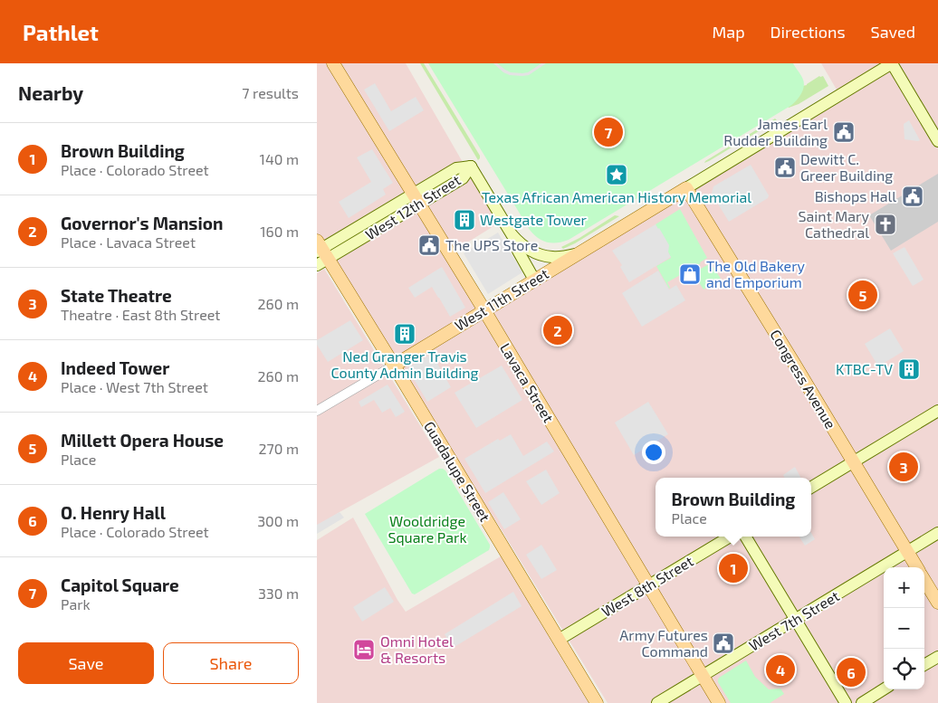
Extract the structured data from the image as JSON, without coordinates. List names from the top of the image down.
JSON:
{
  "streets": {
    "main road": [
      "West 12th Street",
      "West 11th Street",
      "Congress Avenue",
      "Lavaca Street",
      "Guadalupe Street",
      "West 8th Street",
      "West 7th Street"
    ]
  },
  "crossings": [
    ["West 12th Street", "Lavaca Street"],
    ["West 12th Street", "Guadalupe Street"],
    ["West 11th Street", "Congress Avenue"],
    ["West 11th Street", "Lavaca Street"],
    ["West 11th Street", "Guadalupe Street"],
    ["Congress Avenue", "West 7th Street"],
    ["Lavaca Street", "West 8th Street"],
    ["Lavaca Street", "West 7th Street"],
    ["Guadalupe Street", "West 8th Street"]
  ],
  "parks": ["Wooldridge Square Park"],
  "places": {
    "public building": [
      "James Earl Rudder Building",
      "Dewitt C. Greer Building",
      "Bishops Hall",
      "The UPS Store",
      "Army Futures Command"
    ],
    "place": ["Texas African American History Memorial"],
    "building": ["Westgate Tower", "Ned Granger Travis County Admin Building", "KTBC-TV"],
    "church": ["Saint Mary Cathedral"],
    "shop": ["The Old Bakery and Emporium"],
    "hotel": ["Omni Hotel & Resorts"]
  },
  "page": {
    "header": "Pathlet",
    "nav": ["Map", "Directions", "Saved"],
    "heading": ["Nearby", "7 results"],
    "pins": [
      "7",
      "5",
      "2",
      "3",
      "1",
      "4",
      "6"
    ],
    "list": [
      {
        "mark": "1",
        "name": "Brown Building",
        "note": "Place · Colorado Street",
        "value": "140 m"
      },
      {
        "mark": "2",
        "name": "Governor's Mansion",
        "note": "Place · Lavaca Street",
        "value": "160 m"
      },
      {
        "mark": "3",
        "name": "State Theatre",
        "note": "Theatre · East 8th Street",
        "value": "260 m"
      },
      {
        "mark": "4",
        "name": "Indeed Tower",
        "note": "Place · West 7th Street",
        "value": "260 m"
      },
      {
        "mark": "5",
        "name": "Millett Opera House",
        "note": "Place",
        "value": "270 m"
      },
      {
        "mark": "6",
        "name": "O. Henry Hall",
        "note": "Place · Colorado Street",
        "value": "300 m"
      },
      {
        "mark": "7",
        "name": "Capitol Square",
        "note": "Park",
        "value": "330 m"
      }
    ],
    "popup": ["Brown Building", "Place"],
    "map_buttons": ["+", "−"],
    "buttons": ["Save", "Share"]
  }
}
